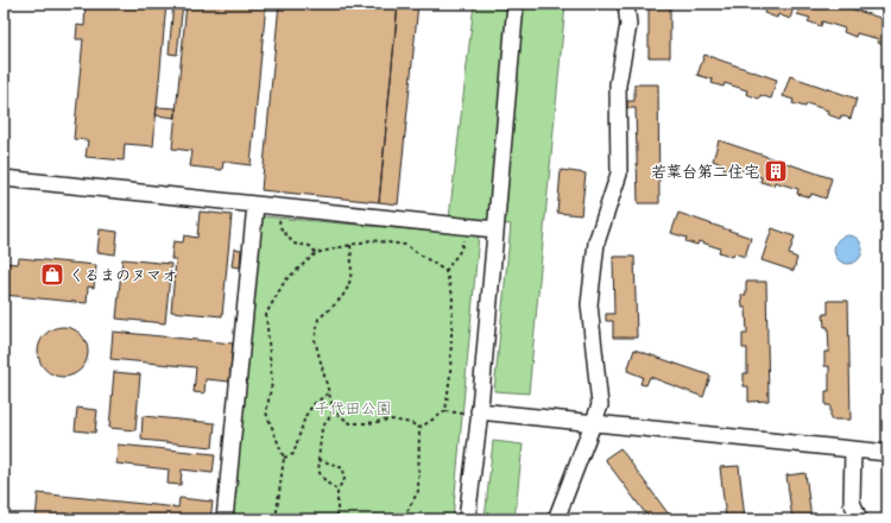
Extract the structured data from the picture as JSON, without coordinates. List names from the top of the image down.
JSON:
{
  "parks": ["千代田公園"],
  "places": {
    "building": ["若葉台第二住宅"],
    "shop": ["くるまのヌマオ"]
  }
}
